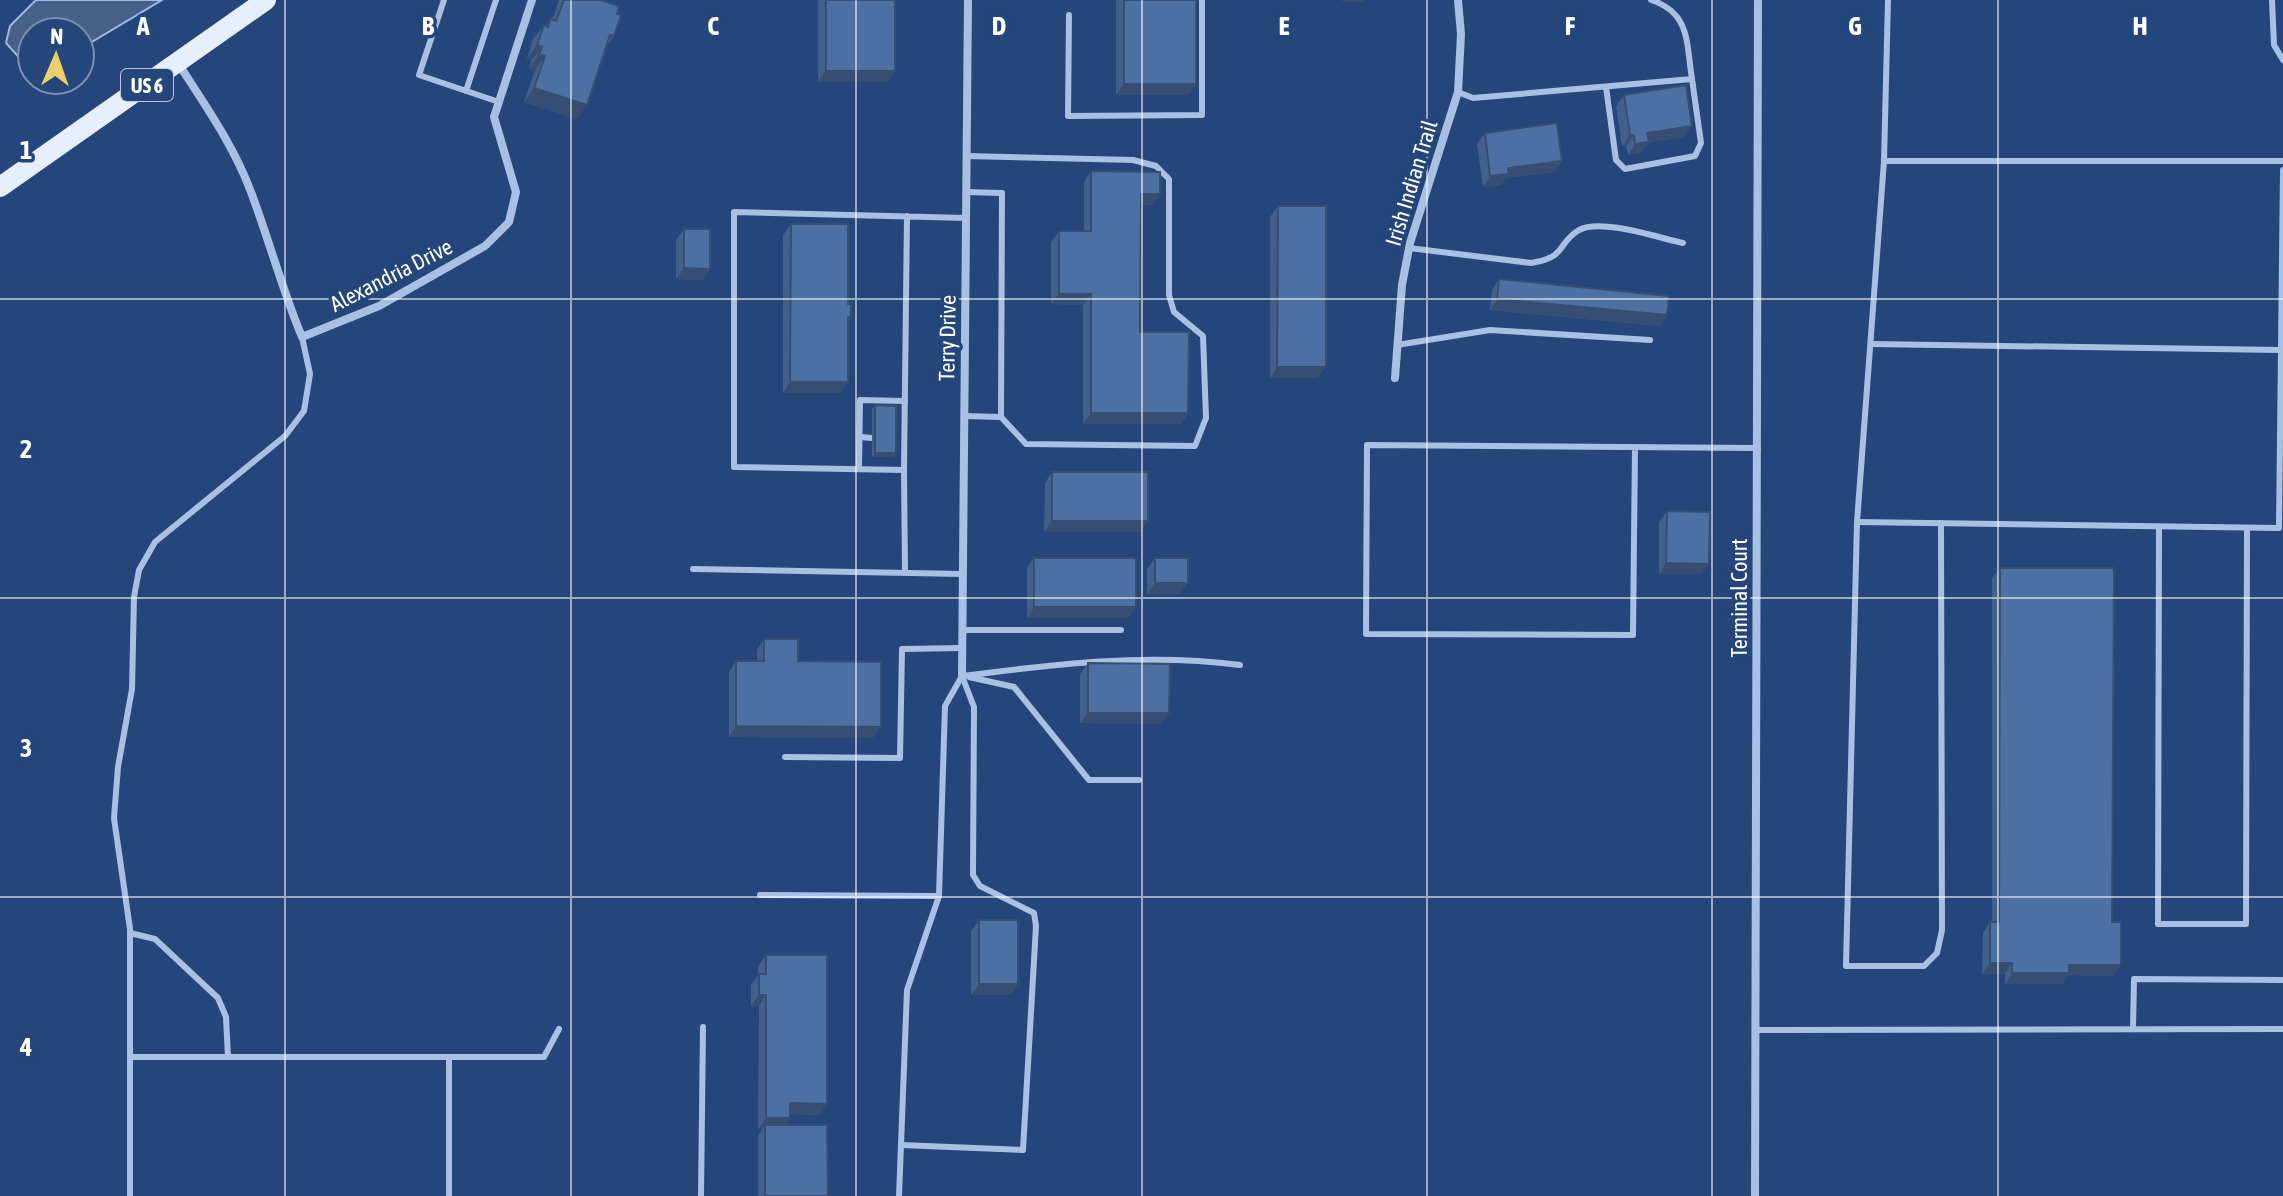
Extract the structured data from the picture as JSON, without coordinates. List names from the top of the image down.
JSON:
{
  "streets": {
    "main road": ["US 6"],
    "street": [
      "Irish Indian Trail",
      "Alexandria Drive",
      "Terry Drive",
      "Terminal Court"
    ]
  },
  "north": "top",
  "grid": {
    "columns": [
      "A",
      "B",
      "C",
      "D",
      "E",
      "F",
      "G",
      "H"
    ],
    "rows": [
      "1",
      "2",
      "3",
      "4"
    ]
  }
}
